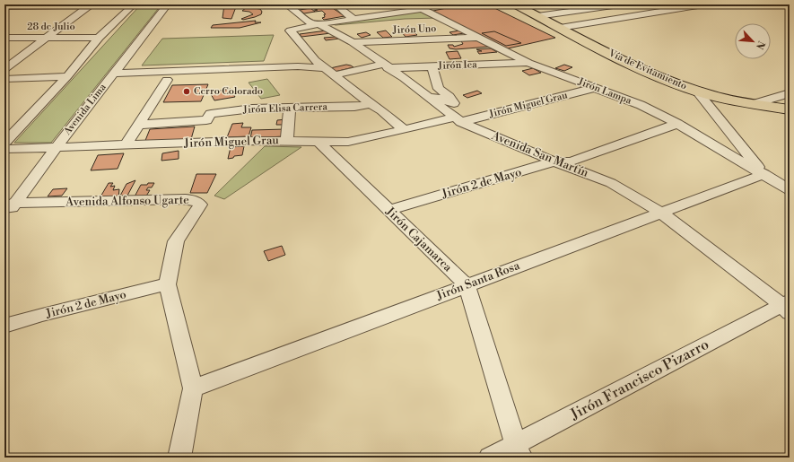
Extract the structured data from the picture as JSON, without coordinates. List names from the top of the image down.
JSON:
{
  "streets": {
    "highway": ["Vía de Evitamiento"],
    "street": [
      "28 de Julio",
      "Jirón Uno",
      "Jirón Ica",
      "Jirón Lampa",
      "Jirón Miguel Grau",
      "Jirón Elisa Carrera",
      "Avenida Lima",
      "Avenida San Martín",
      "Jirón 2 de Mayo",
      "Avenida Alfonso Ugarte",
      "Jirón Cajamarca",
      "Jirón Santa Rosa",
      "Jirón Francisco Pizarro"
    ]
  },
  "crossings": [
    ["Jirón Uno", "Jirón Lampa"],
    ["Jirón Uno", "Avenida San Martín"],
    ["Jirón Ica", "Jirón Lampa"],
    ["Jirón Ica", "Avenida Lima"],
    ["Jirón Ica", "Avenida San Martín"],
    ["Jirón Lampa", "Jirón Miguel Grau"],
    ["Jirón Lampa", "Jirón 2 de Mayo"],
    ["Jirón Lampa", "Jirón Santa Rosa"],
    ["Jirón Miguel Grau", "Avenida Lima"],
    ["Jirón Miguel Grau", "Avenida San Martín"],
    ["Jirón Miguel Grau", "Jirón Cajamarca"],
    ["Avenida Lima", "Avenida Alfonso Ugarte"],
    ["Avenida San Martín", "Jirón 2 de Mayo"],
    ["Avenida San Martín", "Jirón Santa Rosa"],
    ["Avenida San Martín", "Jirón Francisco Pizarro"],
    ["Jirón 2 de Mayo", "Avenida Alfonso Ugarte"],
    ["Jirón 2 de Mayo", "Jirón Cajamarca"],
    ["Avenida Alfonso Ugarte", "Jirón Santa Rosa"],
    ["Jirón Cajamarca", "Jirón Santa Rosa"],
    ["Jirón Cajamarca", "Jirón Francisco Pizarro"]
  ],
  "places": ["Cerro Colorado"],
  "north": "bottom right"
}
